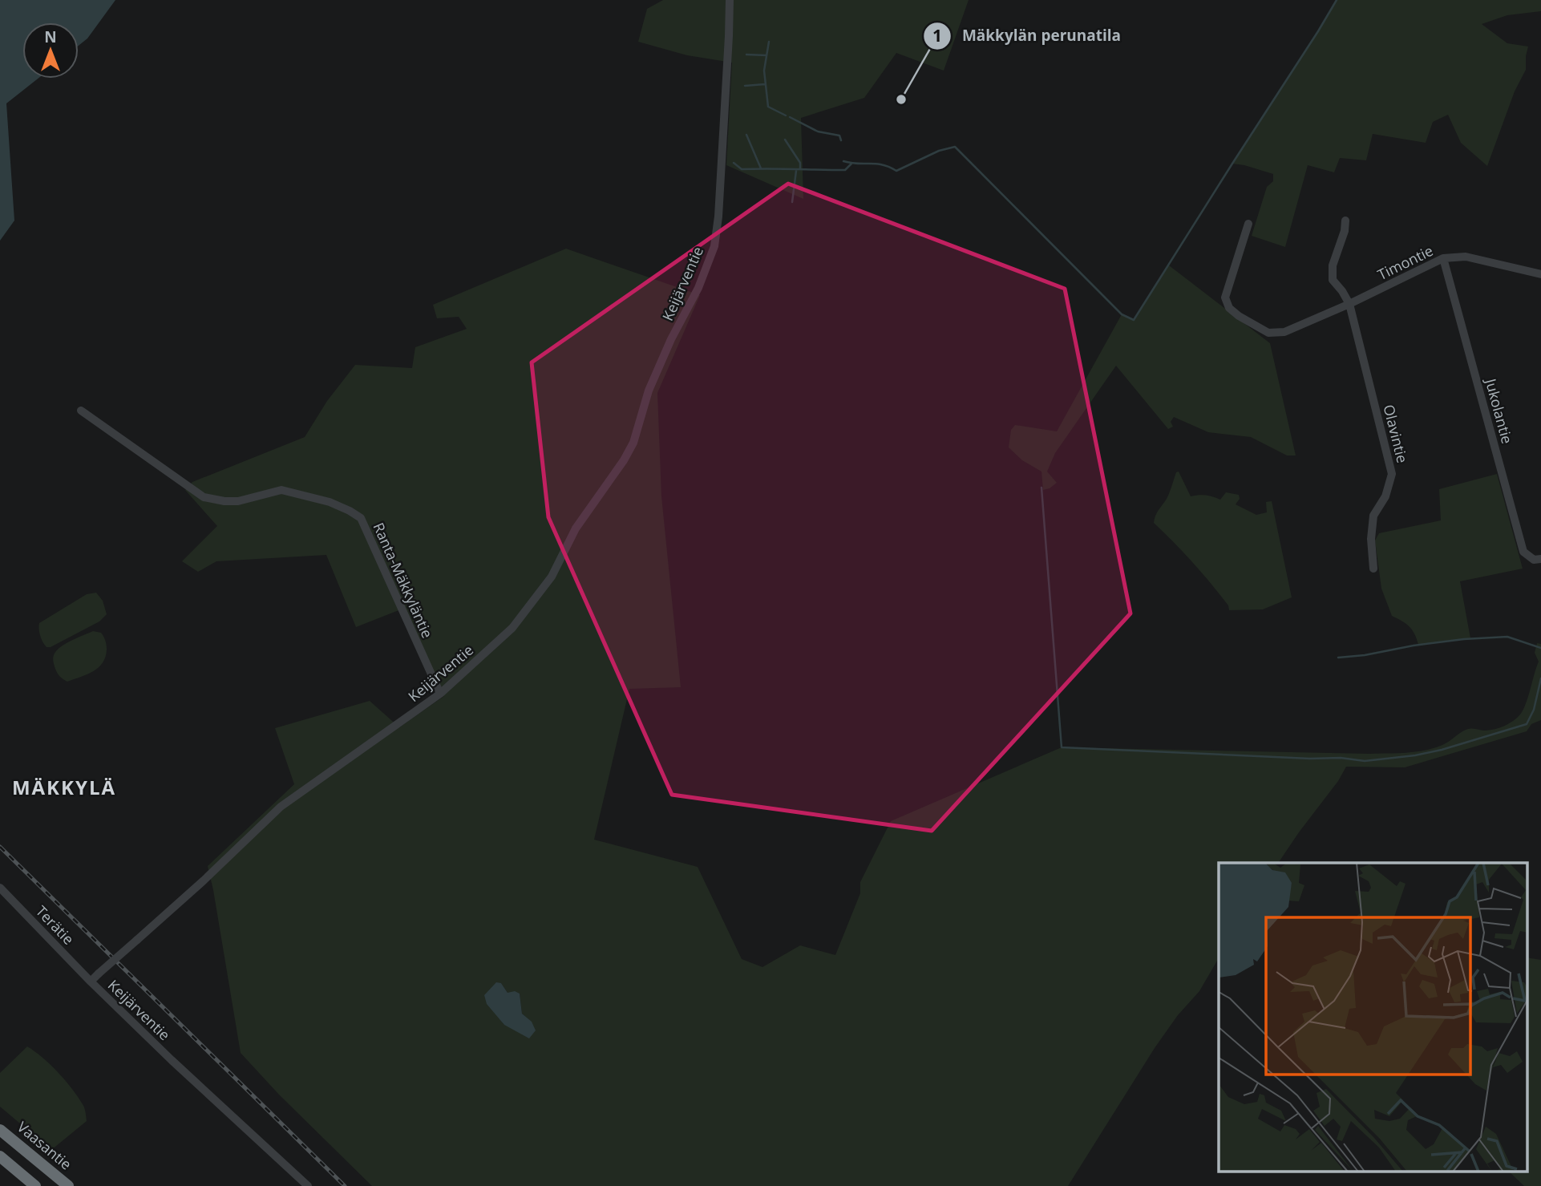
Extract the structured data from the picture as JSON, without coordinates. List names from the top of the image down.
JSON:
{
  "streets": {
    "highway": ["Vaasantie"],
    "street": [
      "Timontie",
      "Keijärventie",
      "Jukolantie",
      "Olavintie",
      "Ranta-Mäkkyläntie",
      "Terätie"
    ]
  },
  "crossings": [
    ["Timontie", "Jukolantie"],
    ["Timontie", "Olavintie"],
    ["Keijärventie", "Ranta-Mäkkyläntie"],
    ["Keijärventie", "Terätie"]
  ],
  "districts": ["MÄKKYLÄ"],
  "places": ["Mäkkylän perunatila"],
  "north": "top"
}
